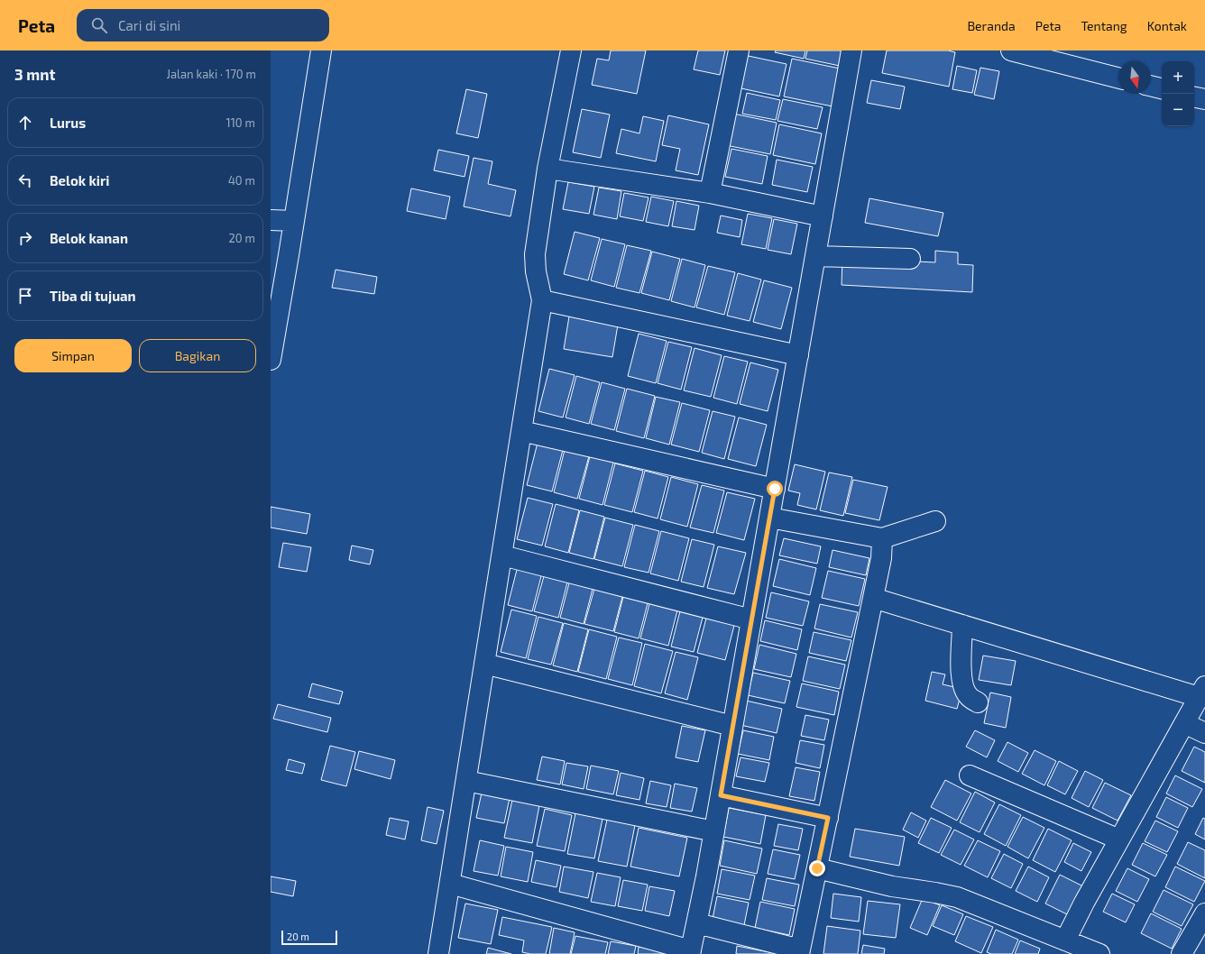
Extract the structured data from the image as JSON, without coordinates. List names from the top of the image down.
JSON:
{
  "scale_bar": "20 m",
  "north": "bottom",
  "page": {
    "header": "Peta",
    "search": "Cari di sini",
    "nav": [
      "Beranda",
      "Peta",
      "Tentang",
      "Kontak"
    ],
    "heading": ["3 mnt", "Jalan kaki · 170 m"],
    "map_buttons": ["+", "−"],
    "list": [
      ["Lurus", "110 m"],
      ["Belok kiri", "40 m"],
      ["Belok kanan", "20 m"],
      "Tiba di tujuan"
    ],
    "buttons": ["Simpan", "Bagikan"],
    "scale": "20 m"
  }
}
